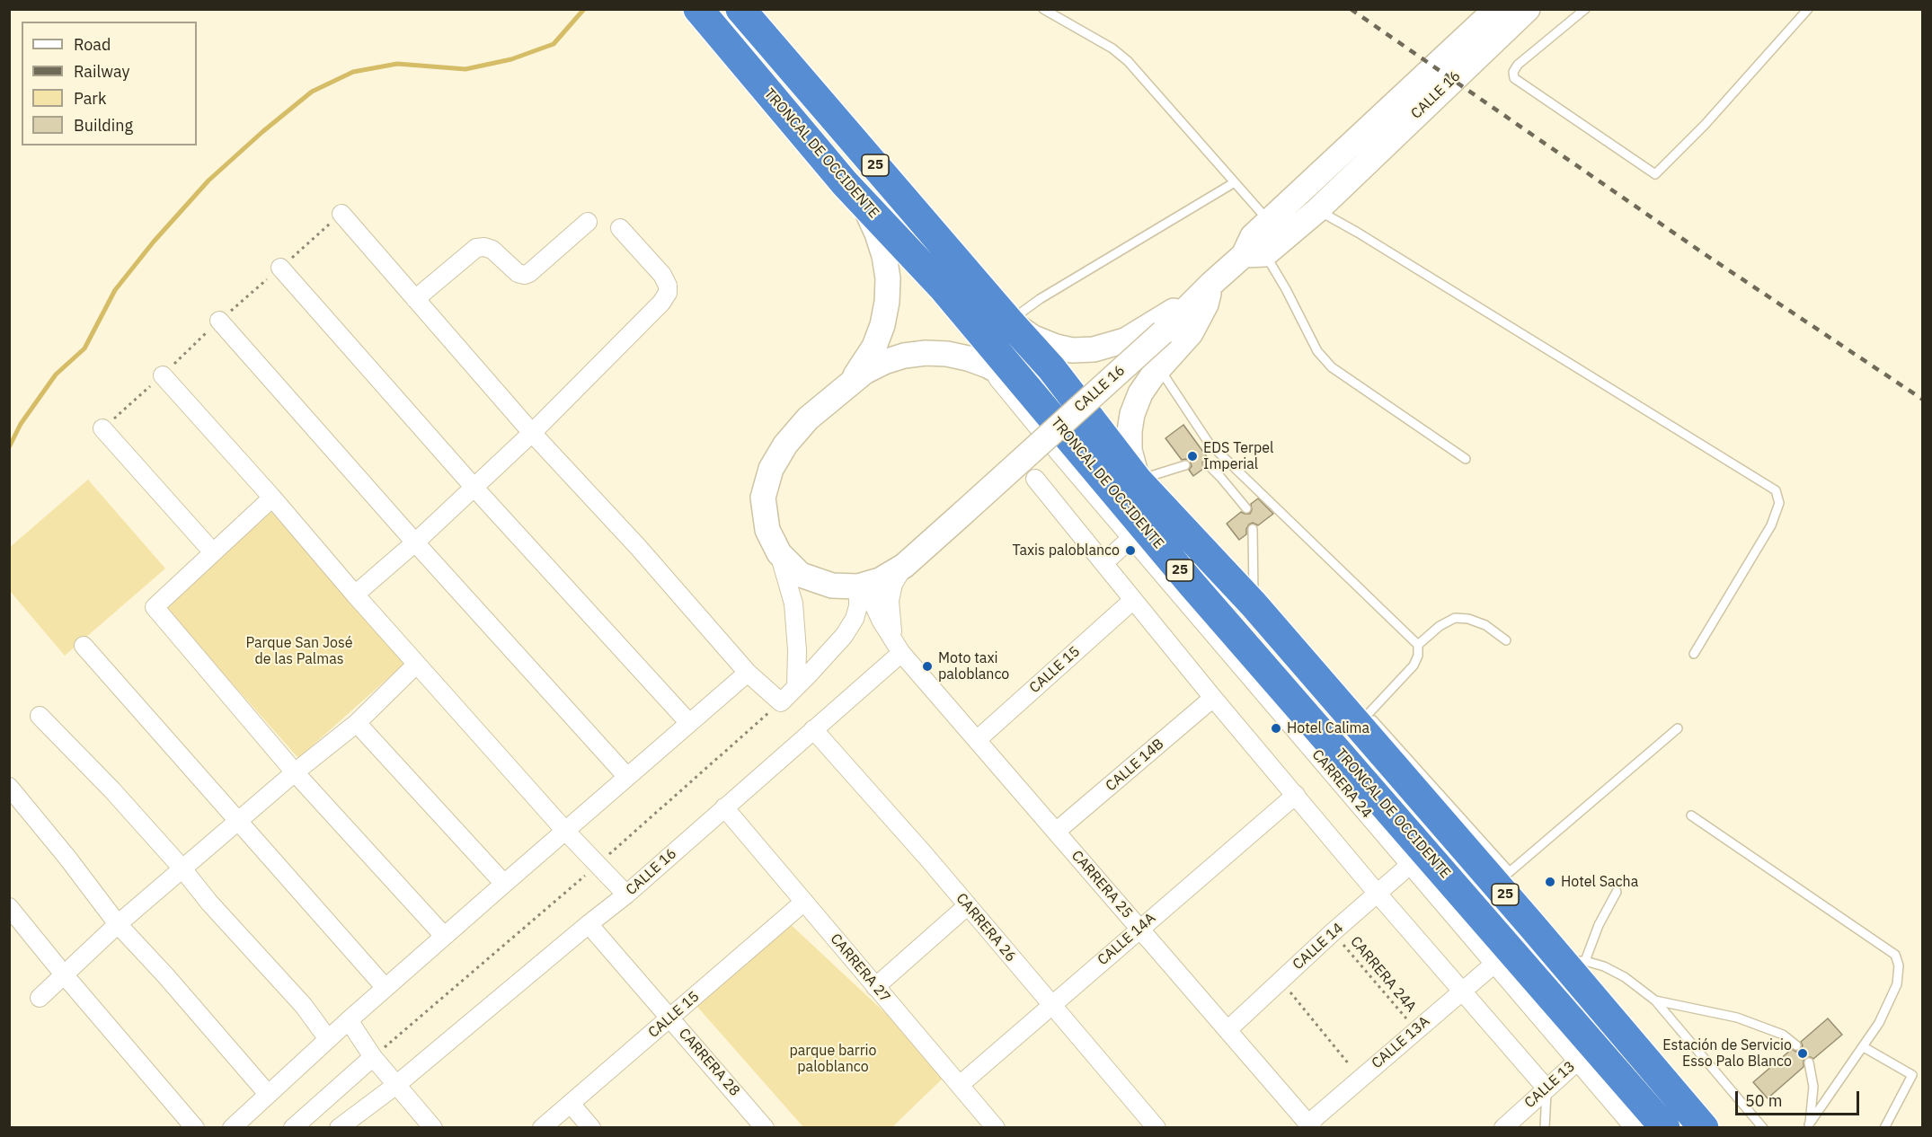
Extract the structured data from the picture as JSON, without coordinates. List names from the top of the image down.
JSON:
{
  "streets": {
    "highway": ["TRONCAL DE OCCIDENTE", "25"],
    "street": [
      "CALLE 16",
      "CALLE 15",
      "CALLE 14B",
      "CARRERA 24",
      "CARRERA 25",
      "CARRERA 26",
      "CALLE 14A",
      "CALLE 14",
      "CARRERA 27",
      "CALLE 13A",
      "CARRERA 28",
      "CALLE 13"
    ],
    "path": ["CARRERA 24A"]
  },
  "crossings": [
    ["CALLE 16", "CARRERA 25"],
    ["CALLE 16", "CARRERA 26"],
    ["CALLE 16", "CARRERA 27"],
    ["CALLE 16", "CARRERA 28"],
    ["TRONCAL DE OCCIDENTE", "CARRERA 24"],
    ["TRONCAL DE OCCIDENTE", "CALLE 13"],
    ["CALLE 15", "CARRERA 25"],
    ["CALLE 15", "CARRERA 27"],
    ["CALLE 15", "CARRERA 28"],
    ["CALLE 14B", "CARRERA 25"],
    ["CARRERA 24", "CALLE 14"],
    ["CARRERA 24", "CALLE 13A"],
    ["CARRERA 24", "CALLE 13"],
    ["CARRERA 25", "CALLE 14A"],
    ["CARRERA 25", "CALLE 14"],
    ["CARRERA 25", "CALLE 13A"],
    ["CARRERA 26", "CALLE 14A"],
    ["CALLE 14A", "CARRERA 27"],
    ["CALLE 14", "CARRERA 24A"],
    ["CARRERA 24A", "CALLE 13A"]
  ],
  "parks": ["Parque San José de las Palmas", "parque barrio paloblanco"],
  "places": [
    "EDS Terpel Imperial",
    "Taxis paloblanco",
    "Moto taxi paloblanco",
    "Hotel Calima",
    "Hotel Sacha",
    "Estación de Servicio Esso Palo Blanco"
  ],
  "legend": [
    "Road",
    "Railway",
    "Park",
    "Building"
  ],
  "scale_bar": "50 m"
}
